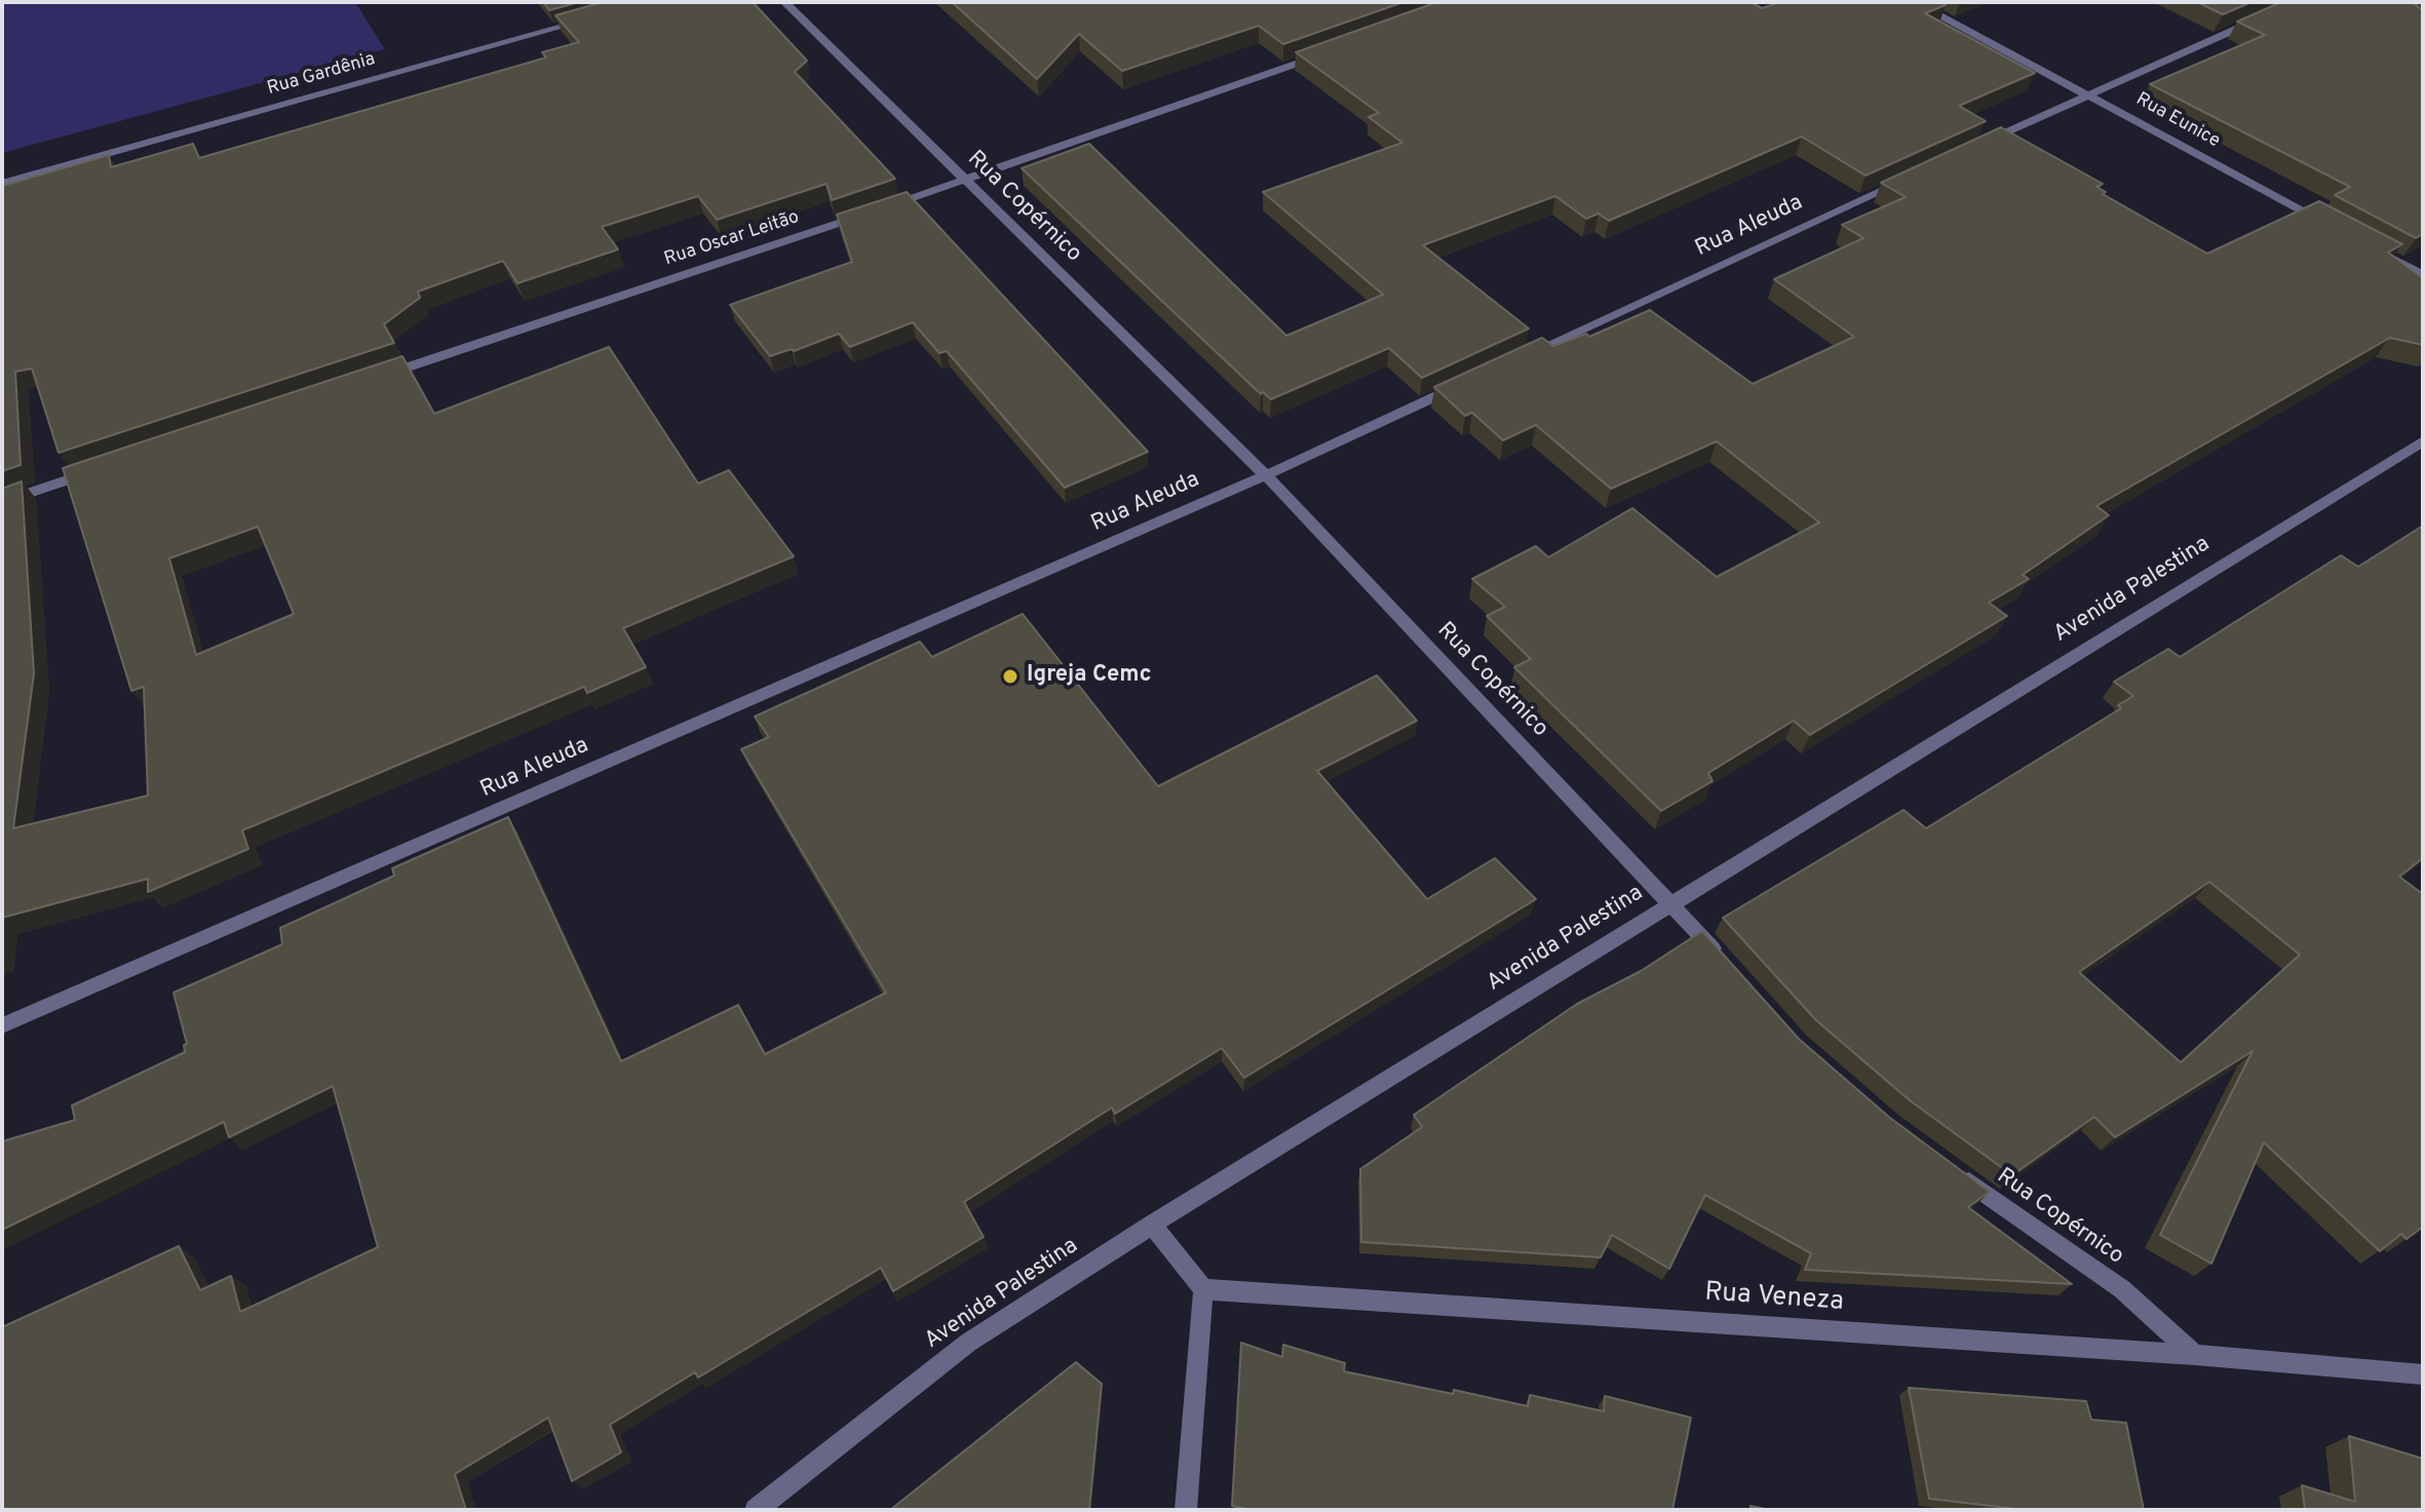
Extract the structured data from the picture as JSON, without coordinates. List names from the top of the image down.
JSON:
{
  "streets": {
    "street": [
      "Rua Gardênia",
      "Rua Eunice",
      "Rua Copérnico",
      "Rua Aleuda",
      "Rua Oscar Leitão",
      "Avenida Palestina",
      "Rua Veneza"
    ]
  },
  "crossings": [
    ["Rua Copérnico", "Rua Aleuda"],
    ["Rua Copérnico", "Avenida Palestina"],
    ["Rua Copérnico", "Rua Veneza"]
  ],
  "places": ["Igreja Cemc"]
}
